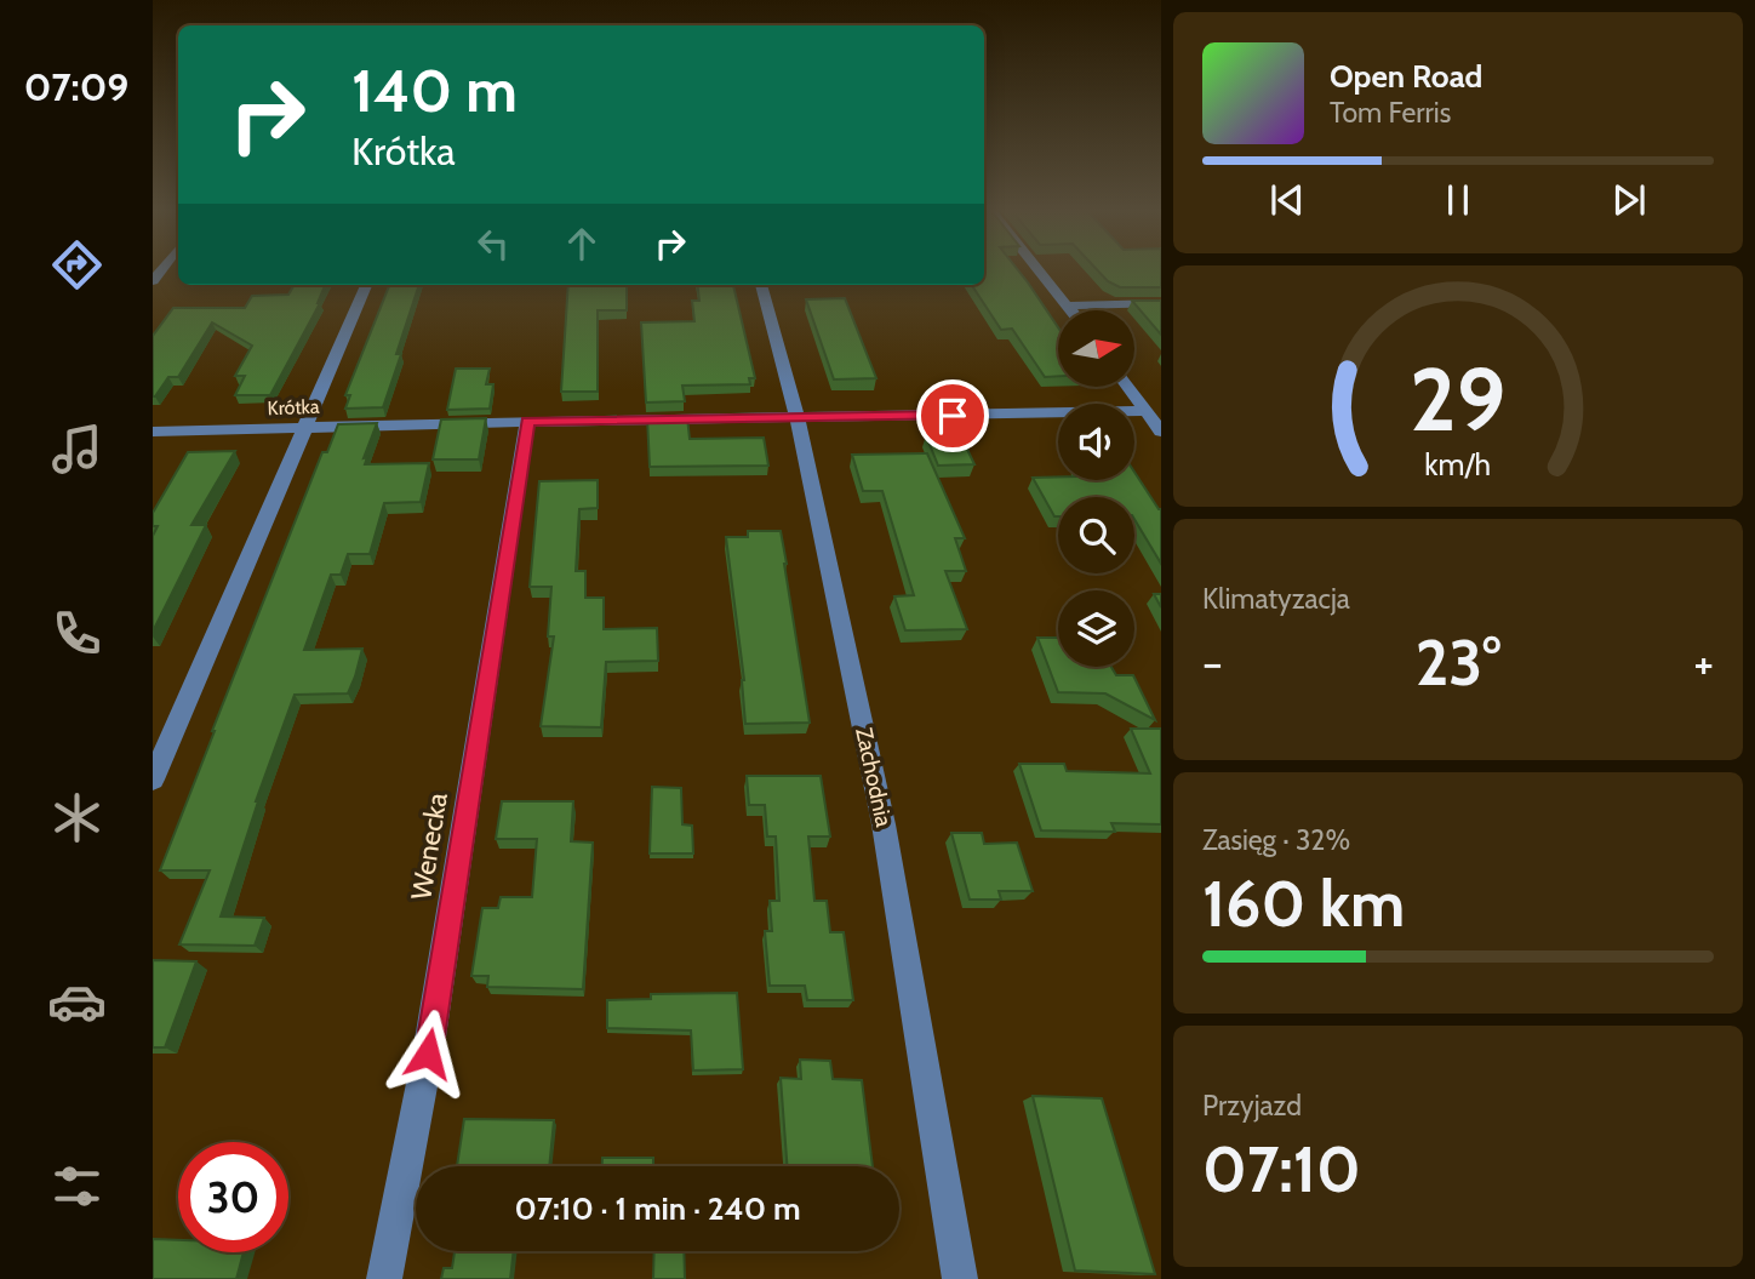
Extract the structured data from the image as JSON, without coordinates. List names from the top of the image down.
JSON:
{
  "streets": {
    "street": ["Krótka", "Zachodnia", "Wenecka"]
  },
  "crossings": [
    ["Krótka", "Zachodnia"],
    ["Krótka", "Wenecka"]
  ],
  "north": "right",
  "page": {
    "tabs": "07:09",
    "turn": ["140 m", "Krótka"],
    "song": ["Open Road", "Tom Ferris"],
    "tile": [
      "Klimatyzacja",
      ["Zasięg · 32%", "160 km"],
      ["Przyjazd", "07:10"]
    ],
    "heat": ["−", "23°", "+"],
    "limit": "30",
    "trip": "07:10 · 1 min · 240 m",
    "gauge": ["29", "km/h"]
  }
}
